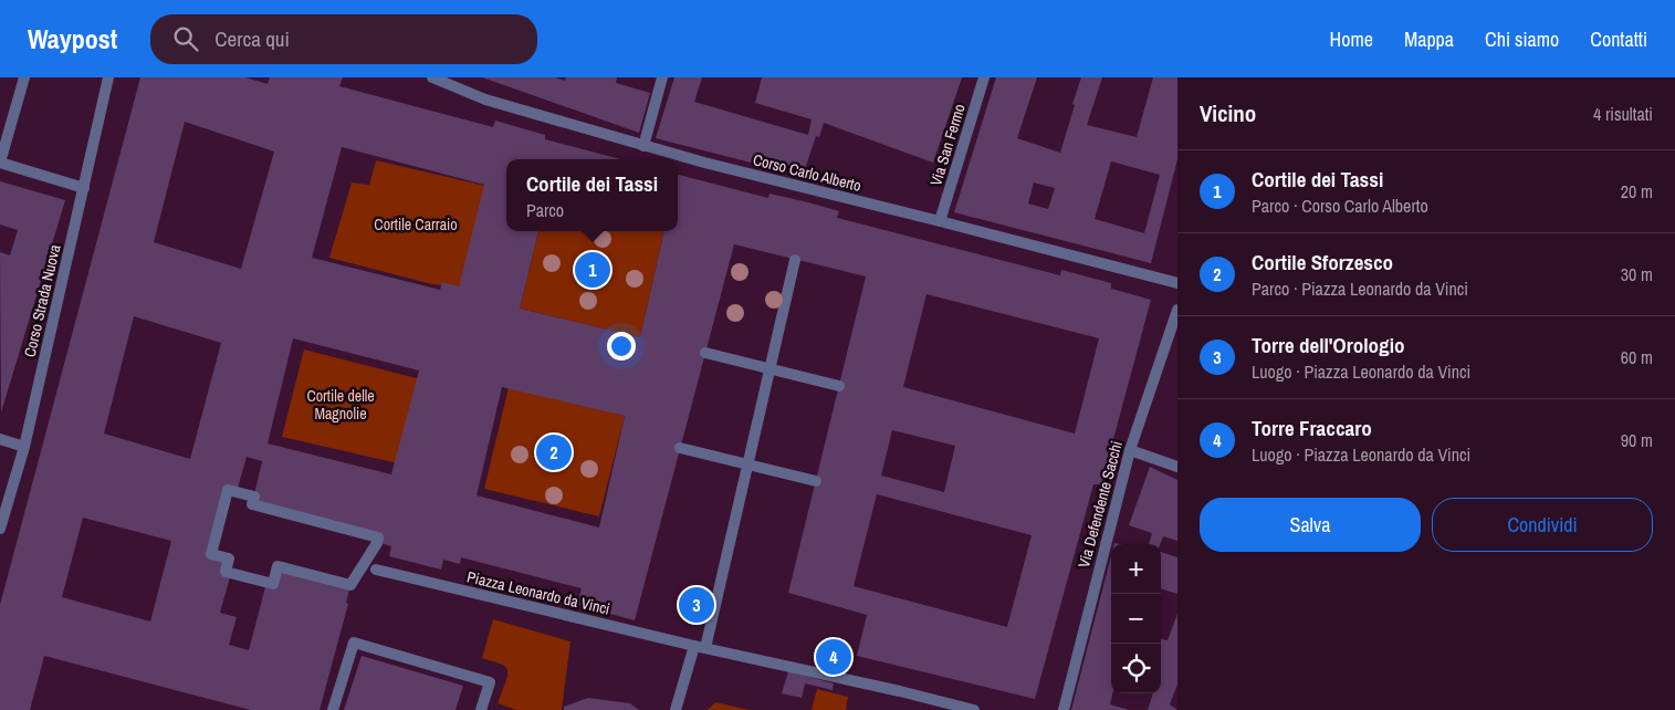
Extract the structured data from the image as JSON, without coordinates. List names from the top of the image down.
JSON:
{
  "streets": {
    "street": [
      "Via San Fermo",
      "Corso Carlo Alberto",
      "Corso Strada Nuova",
      "Via Defendente Sacchi",
      "Piazza Leonardo da Vinci"
    ]
  },
  "crossings": [
    ["Via San Fermo", "Corso Carlo Alberto"]
  ],
  "parks": ["Cortile Carraio", "Cortile delle Magnolie"],
  "page": {
    "header": "Waypost",
    "search": "Cerca qui",
    "nav": [
      "Home",
      "Mappa",
      "Chi siamo",
      "Contatti"
    ],
    "heading": ["Vicino", "4 risultati"],
    "list": [
      {
        "mark": "1",
        "name": "Cortile dei Tassi",
        "note": "Parco · Corso Carlo Alberto",
        "value": "20 m"
      },
      {
        "mark": "2",
        "name": "Cortile Sforzesco",
        "note": "Parco · Piazza Leonardo da Vinci",
        "value": "30 m"
      },
      {
        "mark": "3",
        "name": "Torre dell'Orologio",
        "note": "Luogo · Piazza Leonardo da Vinci",
        "value": "60 m"
      },
      {
        "mark": "4",
        "name": "Torre Fraccaro",
        "note": "Luogo · Piazza Leonardo da Vinci",
        "value": "90 m"
      }
    ],
    "popup": ["Cortile dei Tassi", "Parco"],
    "pins": [
      "1",
      "2",
      "3",
      "4"
    ],
    "buttons": ["Salva", "Condividi"],
    "map_buttons": ["+", "−"]
  }
}
